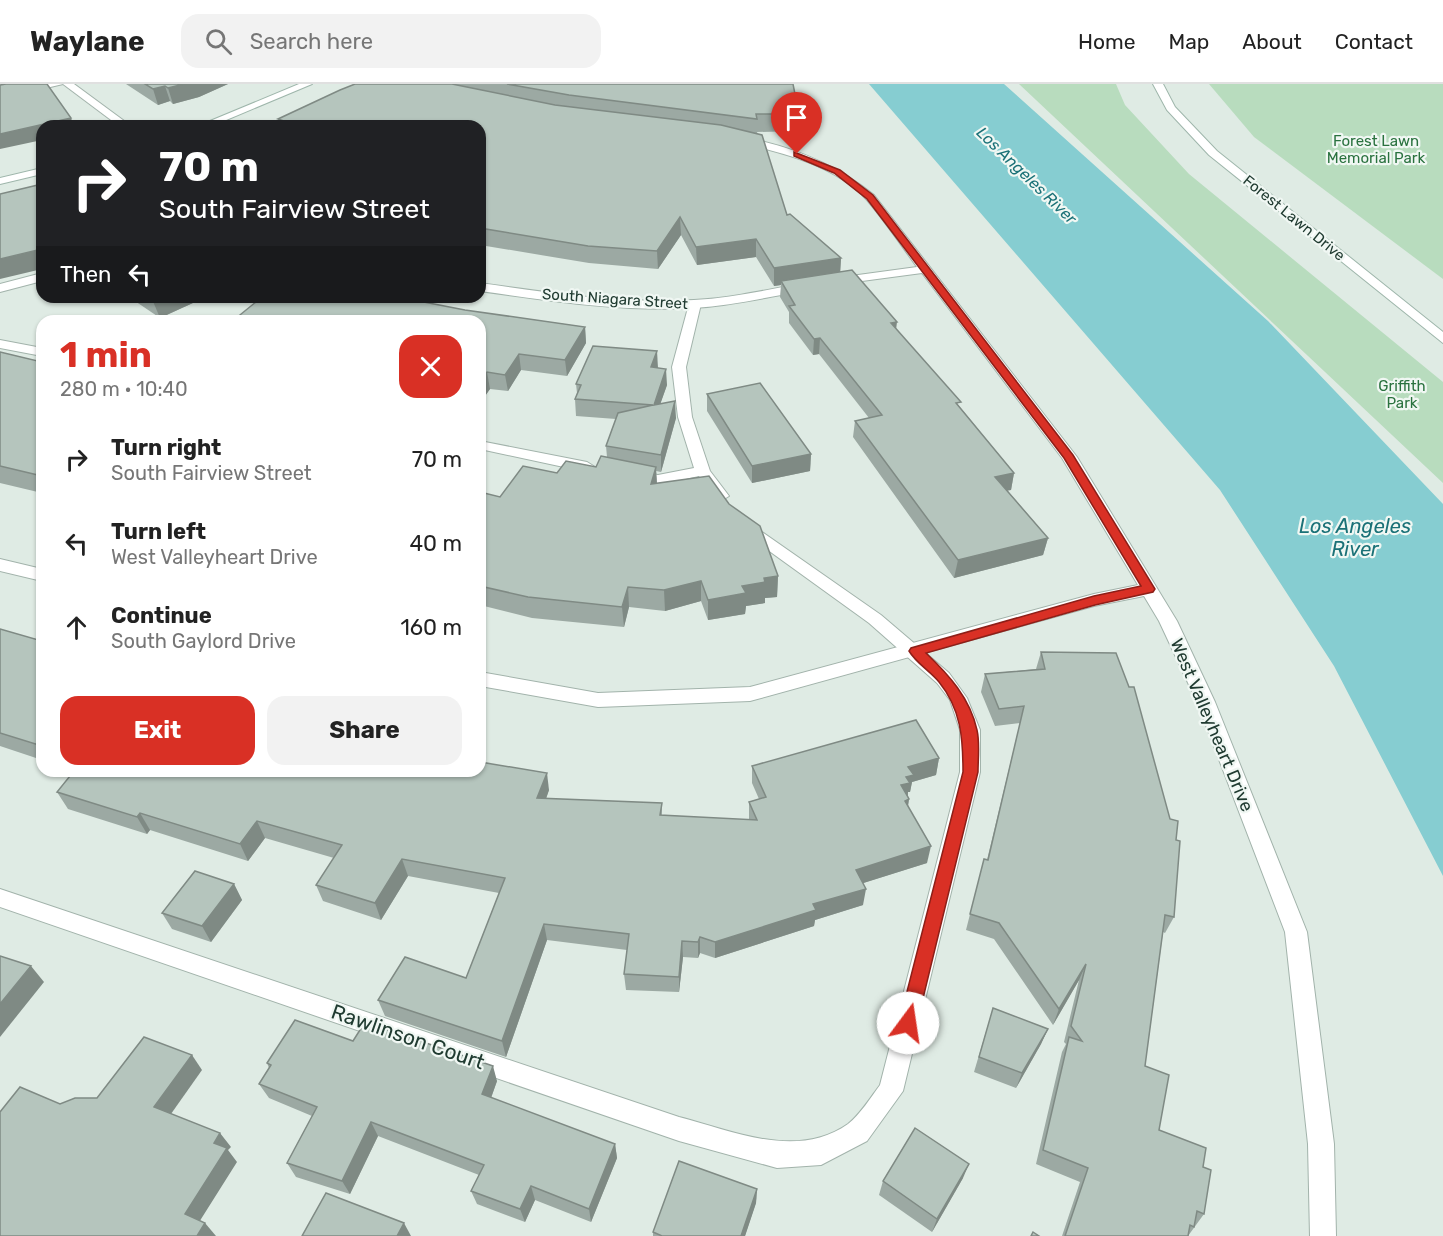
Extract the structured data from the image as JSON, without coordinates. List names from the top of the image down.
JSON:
{
  "streets": {
    "street": [
      "Forest Lawn Drive",
      "South Niagara Street",
      "West Valleyheart Drive",
      "Rawlinson Court"
    ]
  },
  "crossings": [
    ["South Niagara Street", "West Valleyheart Drive"]
  ],
  "water": ["Los Angeles River"],
  "parks": ["Forest Lawn Memorial Park", "Griffith Park"],
  "page": {
    "header": "Waylane",
    "search": "Search here",
    "nav": [
      "Home",
      "Map",
      "About",
      "Contact"
    ],
    "turn": ["70 m", "South Fairview Street"],
    "then": "Then",
    "heading": ["1 min", "280 m · 10:40"],
    "list": [
      {
        "name": "Turn right",
        "note": "South Fairview Street",
        "value": "70 m"
      },
      {
        "name": "Turn left",
        "note": "West Valleyheart Drive",
        "value": "40 m"
      },
      {
        "name": "Continue",
        "note": "South Gaylord Drive",
        "value": "160 m"
      }
    ],
    "buttons": ["Exit", "Share"]
  }
}
